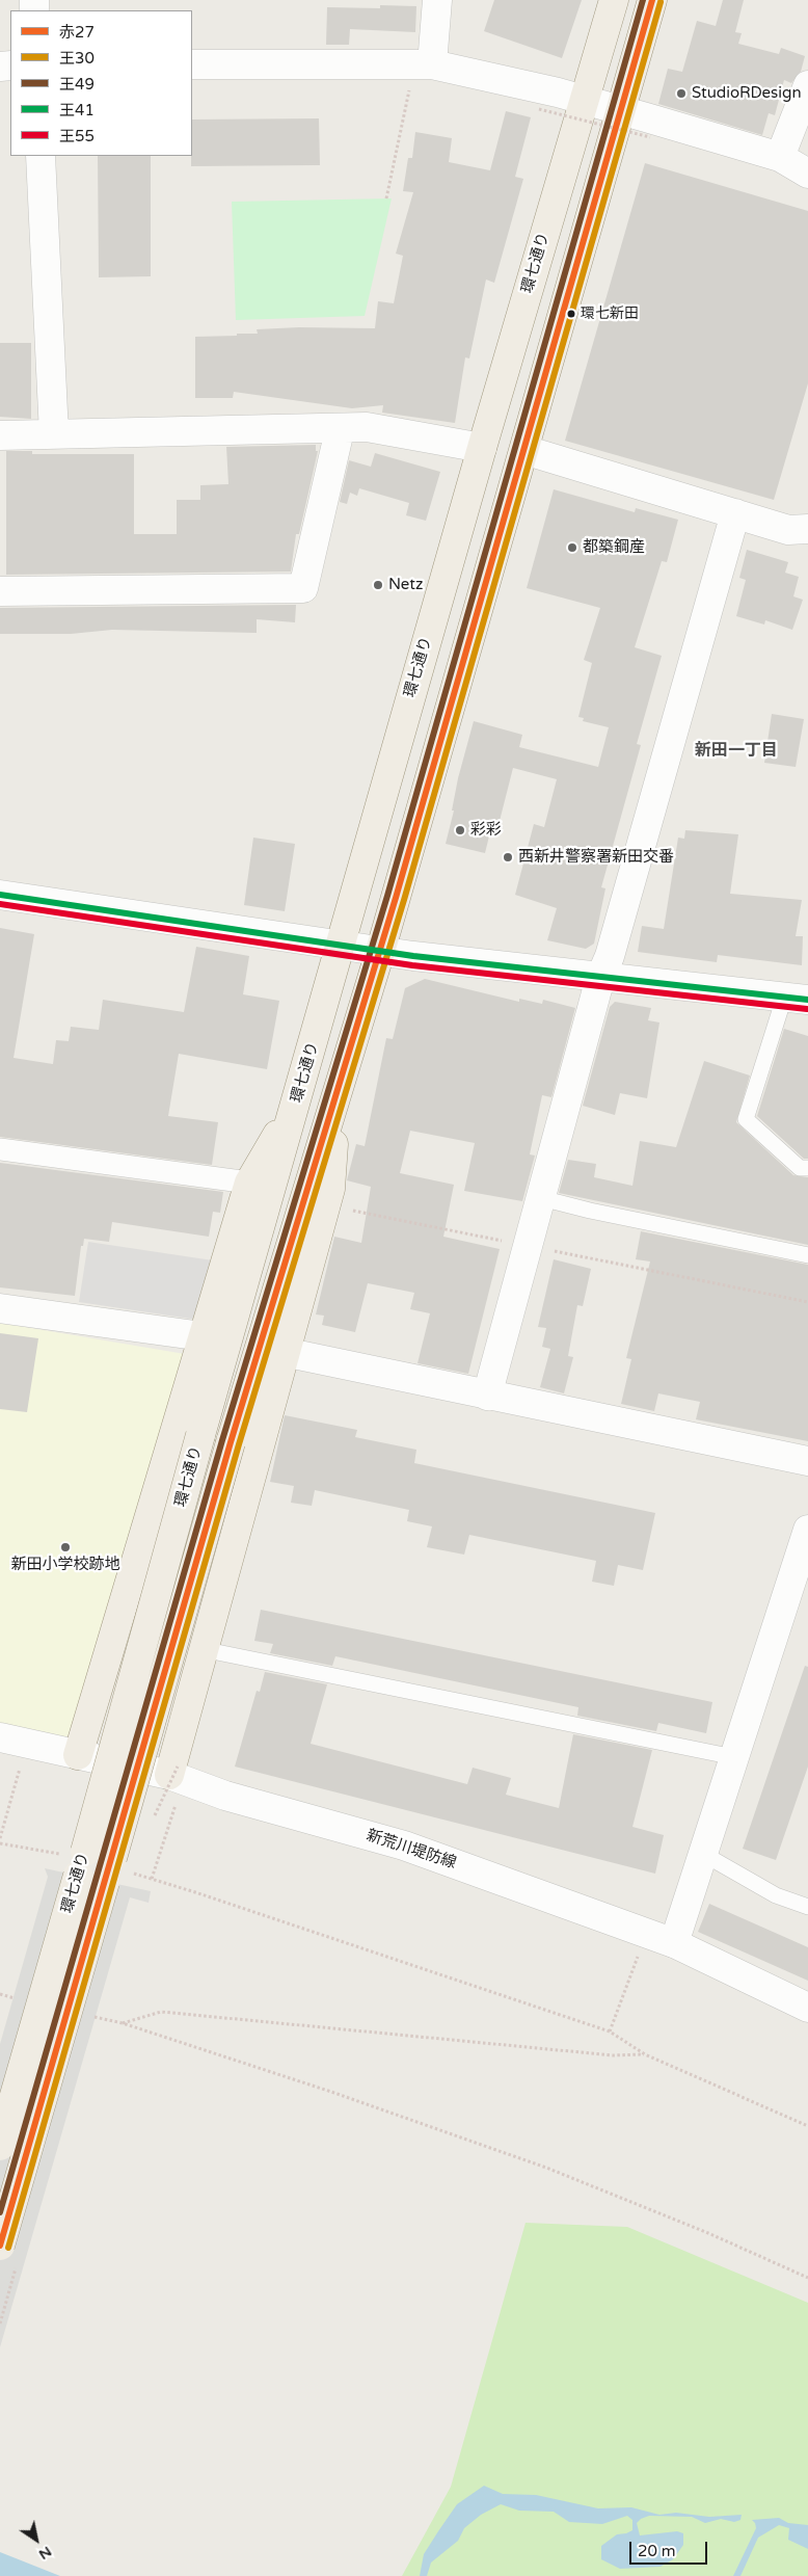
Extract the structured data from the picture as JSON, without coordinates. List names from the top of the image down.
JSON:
{
  "streets": {
    "main road": ["環七通り"],
    "street": ["新荒川堤防線"]
  },
  "districts": ["新田一丁目"],
  "places": [
    "StudioRDesign",
    "環七新田",
    "都築鋼産",
    "Netz",
    "彩彩",
    "西新井警察署新田交番",
    "新田小学校跡地"
  ],
  "lines": [
    "transit line 赤27",
    "transit line 王49",
    "transit line 王30",
    "transit line 王41",
    "transit line 王55"
  ],
  "legend": [
    "赤27",
    "王30",
    "王49",
    "王41",
    "王55"
  ],
  "scale_bar": "20 m",
  "north": "bottom right"
}
